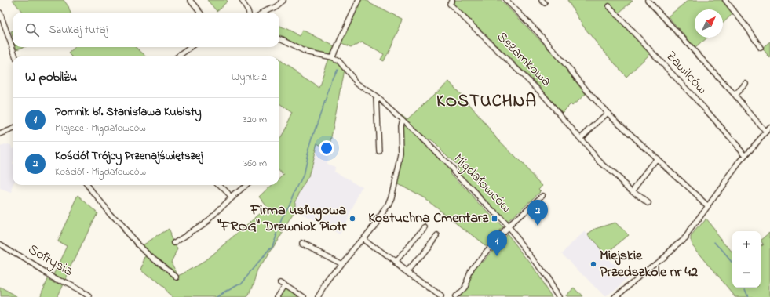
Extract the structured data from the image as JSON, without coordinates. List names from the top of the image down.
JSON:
{
  "streets": {
    "street": [
      "Sezamkowa",
      "Zawilców",
      "Migdałowców",
      "Sołtysia"
    ]
  },
  "districts": ["KOSTUCHNA"],
  "places": {
    "other": ["Firma usługowa \"FROG\" Drewniok Piotr", "Miejskie Przedszkole nr 42"],
    "transit": ["Kostuchna Cmentarz"]
  },
  "north": "top right",
  "page": {
    "search": "Szukaj tutaj",
    "heading": ["W pobliżu", "Wyniki: 2"],
    "list": [
      {
        "mark": "1",
        "name": "Pomnik bł. Stanisława Kubisty",
        "note": "Miejsce · Migdałowców",
        "value": "320 m"
      },
      {
        "mark": "2",
        "name": "Kościół Trójcy Przenajświętszej",
        "note": "Kościół · Migdałowców",
        "value": "360 m"
      }
    ],
    "pins": ["2", "1"],
    "map_buttons": ["+", "−"]
  }
}
